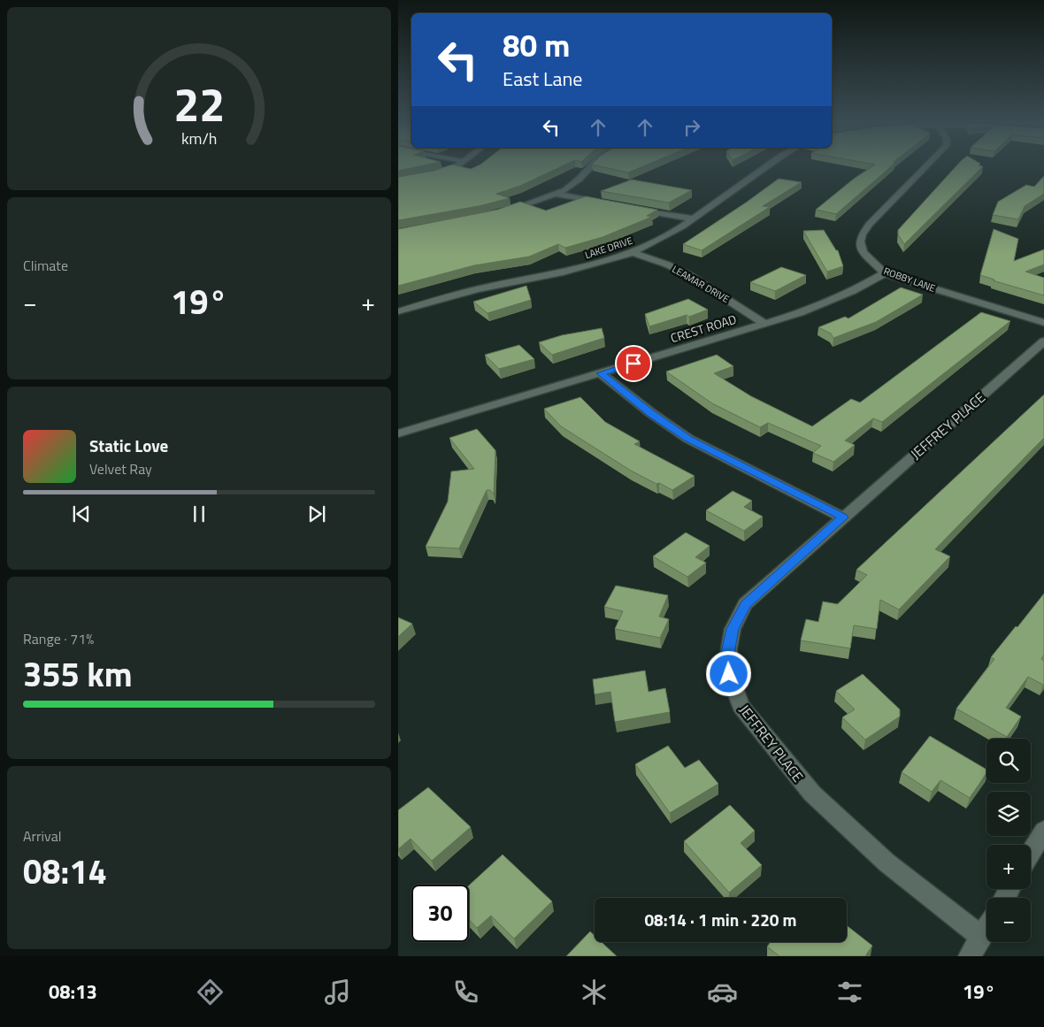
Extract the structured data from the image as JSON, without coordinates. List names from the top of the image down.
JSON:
{
  "streets": {
    "street": [
      "LAKE DRIVE",
      "ROBBY LANE",
      "LEAMAR DRIVE",
      "CREST ROAD",
      "JEFFREY PLACE"
    ]
  },
  "crossings": [
    ["LAKE DRIVE", "LEAMAR DRIVE"],
    ["ROBBY LANE", "CREST ROAD"],
    ["LEAMAR DRIVE", "CREST ROAD"]
  ],
  "page": {
    "turn": ["80 m", "East Lane"],
    "tile": [
      "Climate",
      ["Range · 71%", "355 km"],
      ["Arrival", "08:14"]
    ],
    "heat": ["−", "19°", "+"],
    "song": ["Static Love", "Velvet Ray"],
    "map_buttons": ["+", "−"],
    "limit": "30",
    "trip": "08:14 · 1 min · 220 m",
    "tabs": ["08:13", "19°"],
    "gauge": ["22", "km/h"]
  }
}
